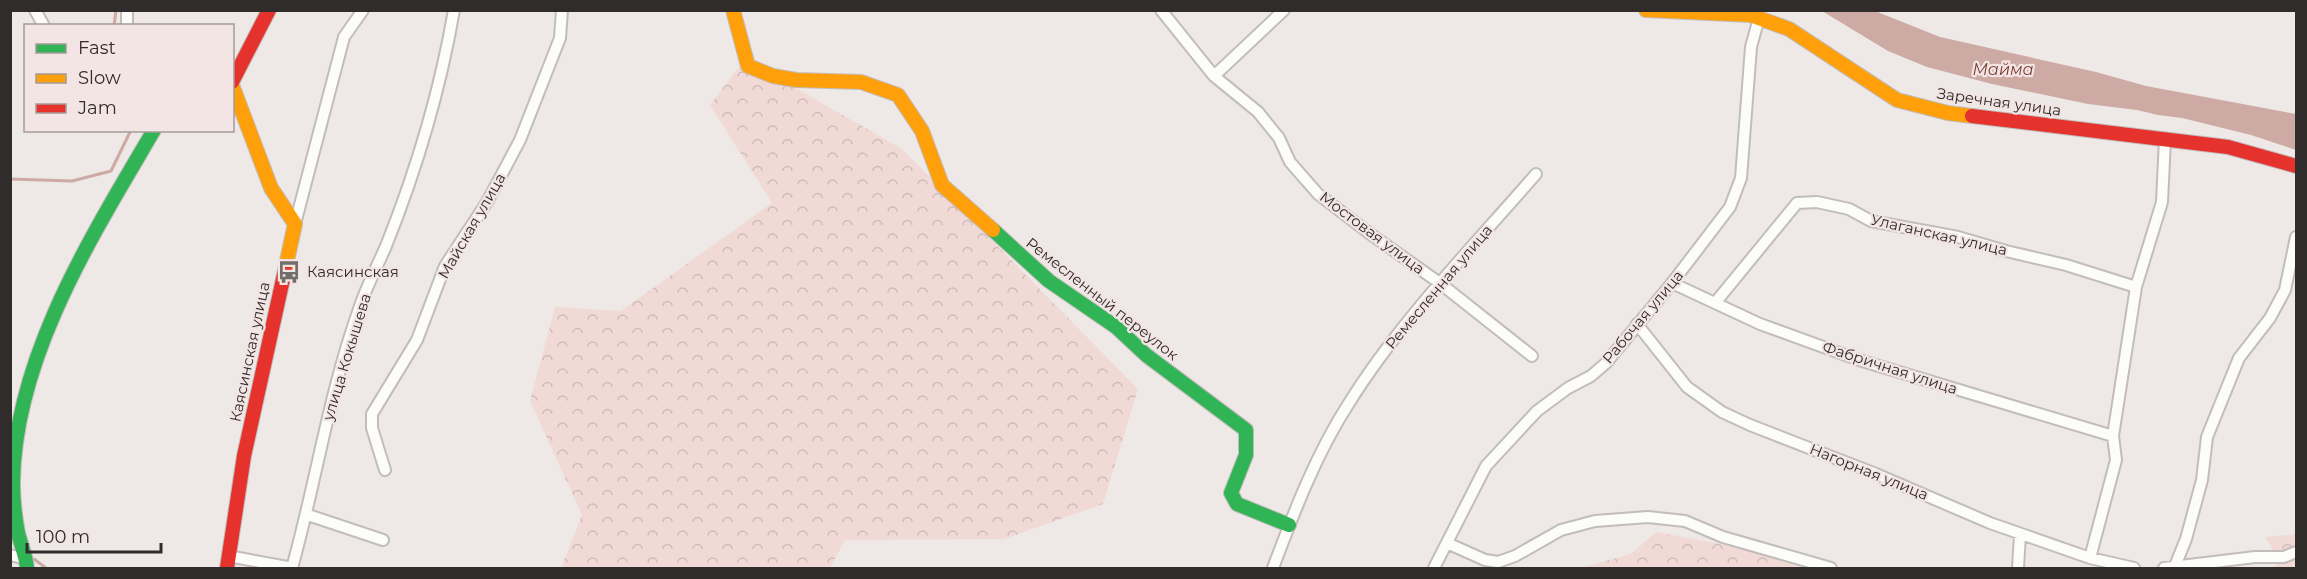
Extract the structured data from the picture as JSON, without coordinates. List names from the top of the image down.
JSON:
{
  "streets": {
    "street": [
      "Заречная улица",
      "Майская улица",
      "Мостовая улица",
      "Улаганская улица",
      "Ремесленная улица",
      "Ремесленный переулок",
      "Рабочая улица",
      "Каясинская улица",
      "улица Кокышева",
      "Фабричная улица",
      "Нагорная улица"
    ]
  },
  "crossings": [
    ["Заречная улица", "Рабочая улица"],
    ["Мостовая улица", "Ремесленная улица"],
    ["Улаганская улица", "Фабричная улица"],
    ["Ремесленная улица", "Ремесленный переулок"],
    ["Рабочая улица", "Фабричная улица"],
    ["Рабочая улица", "Нагорная улица"]
  ],
  "water": ["Майма"],
  "places": {
    "bus stop": ["Каясинская"]
  },
  "legend": ["Fast", "Slow", "Jam"],
  "scale_bar": "100 m"
}
